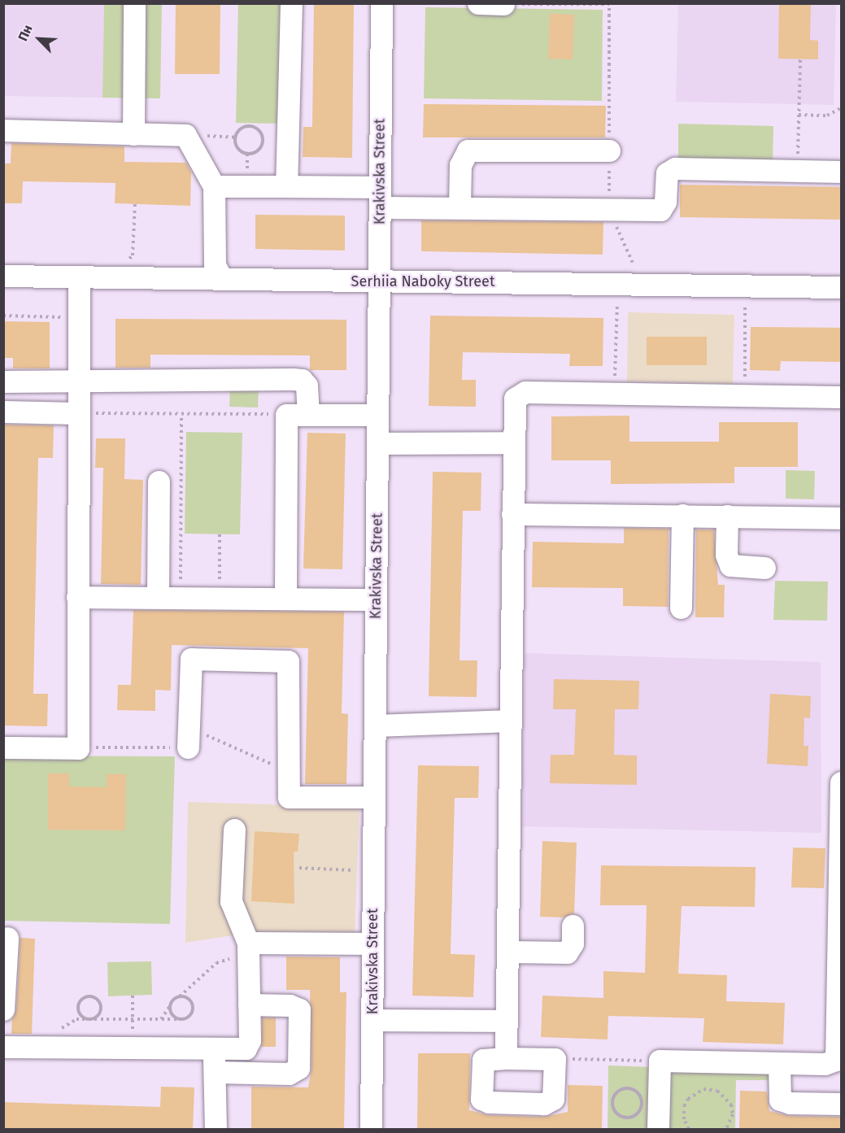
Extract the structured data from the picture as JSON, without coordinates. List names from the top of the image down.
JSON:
{
  "streets": {
    "street": ["Krakivska Street", "Serhiia Naboky Street"]
  },
  "crossings": [
    ["Krakivska Street", "Serhiia Naboky Street"]
  ],
  "north": "top left"
}
